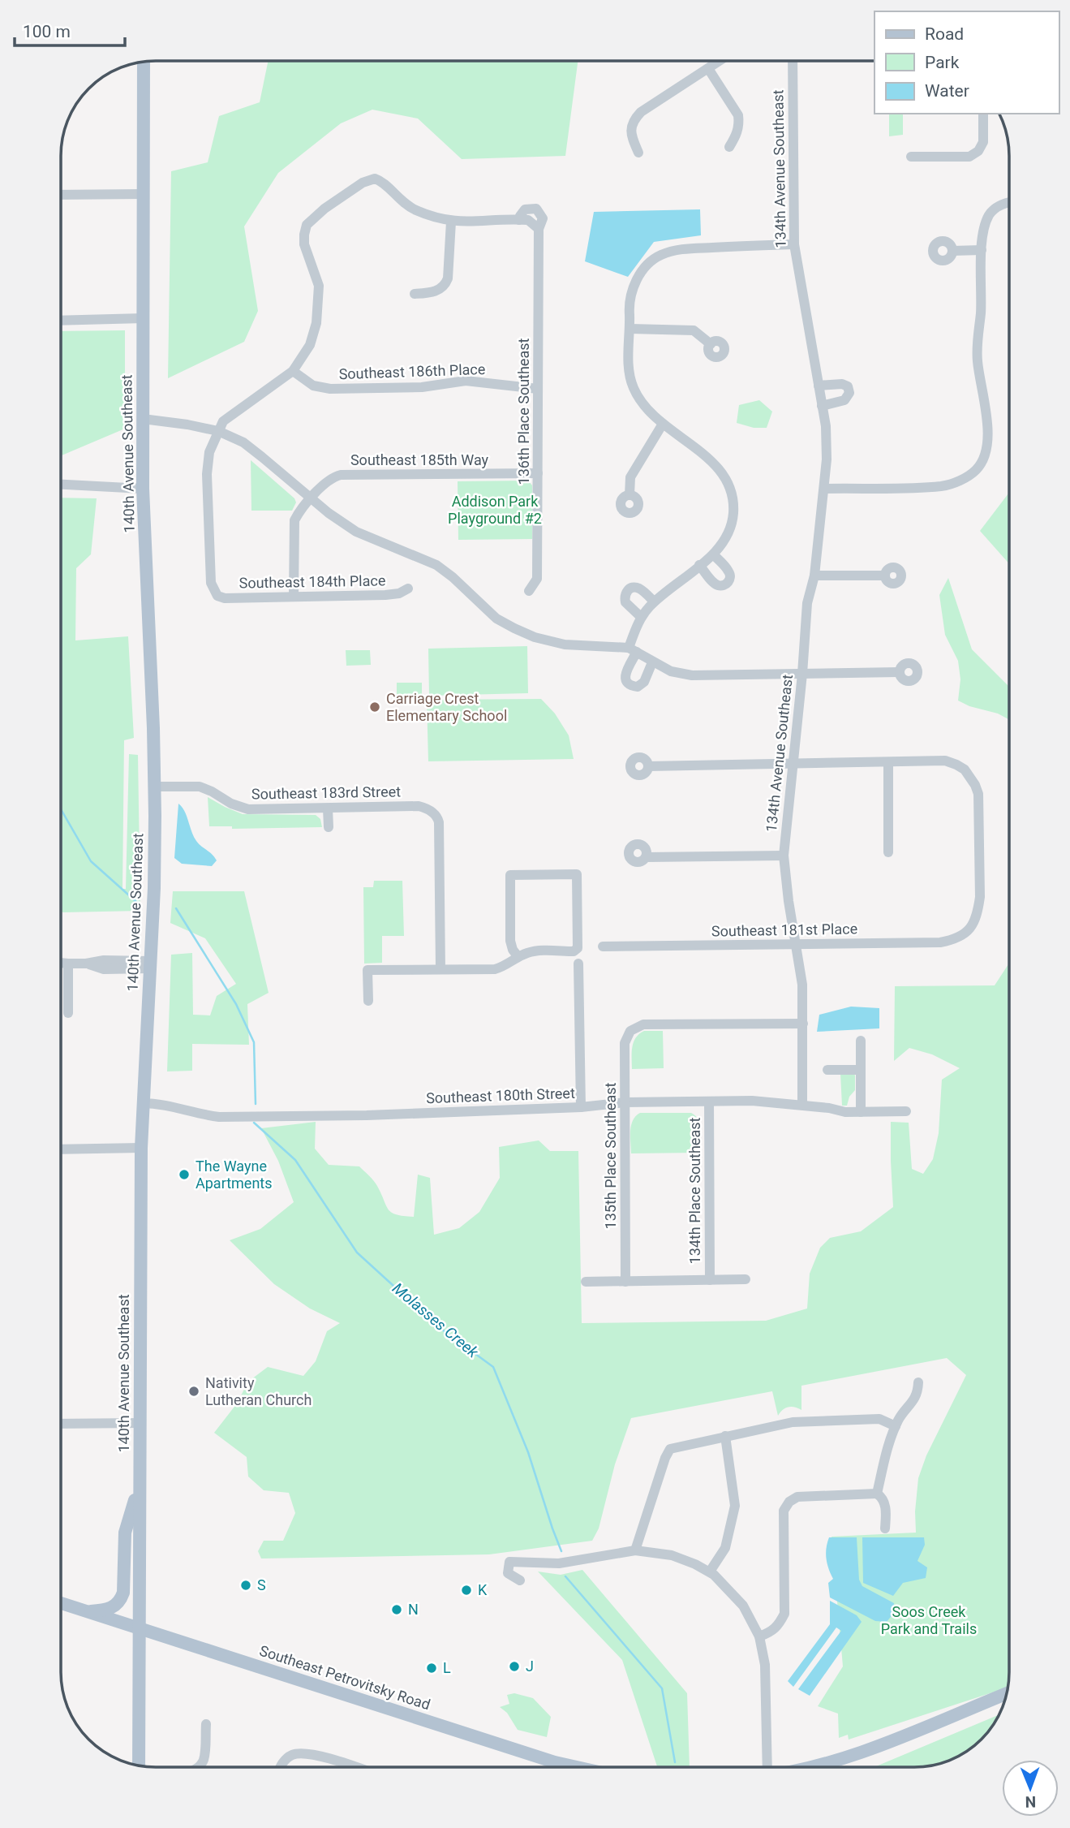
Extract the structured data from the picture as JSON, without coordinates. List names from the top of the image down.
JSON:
{
  "streets": {
    "main road": ["140th Avenue Southeast", "Southeast Petrovitsky Road"],
    "street": [
      "134th Avenue Southeast",
      "Southeast 186th Place",
      "136th Place Southeast",
      "Southeast 185th Way",
      "Southeast 184th Place",
      "Southeast 183rd Street",
      "Southeast 181st Place",
      "Southeast 180th Street",
      "135th Place Southeast",
      "134th Place Southeast"
    ]
  },
  "crossings": [
    ["134th Avenue Southeast", "Southeast 181st Place"],
    ["134th Avenue Southeast", "Southeast 180th Street"],
    ["134th Avenue Southeast", "135th Place Southeast"],
    ["Southeast 186th Place", "136th Place Southeast"],
    ["136th Place Southeast", "Southeast 185th Way"],
    ["140th Avenue Southeast", "Southeast 183rd Street"],
    ["140th Avenue Southeast", "Southeast 180th Street"],
    ["140th Avenue Southeast", "Southeast Petrovitsky Road"],
    ["Southeast 185th Way", "Southeast 184th Place"],
    ["Southeast 180th Street", "135th Place Southeast"],
    ["Southeast 180th Street", "134th Place Southeast"]
  ],
  "water": ["Molasses Creek"],
  "parks": ["Addison Park Playground #2", "Soos Creek Park and Trails"],
  "places": [
    "Carriage Crest Elementary School",
    "The Wayne Apartments",
    "Nativity Lutheran Church",
    "S",
    "K",
    "N",
    "J",
    "L"
  ],
  "legend": ["Road", "Park", "Water"],
  "scale_bar": "100 m",
  "north": "bottom"
}
